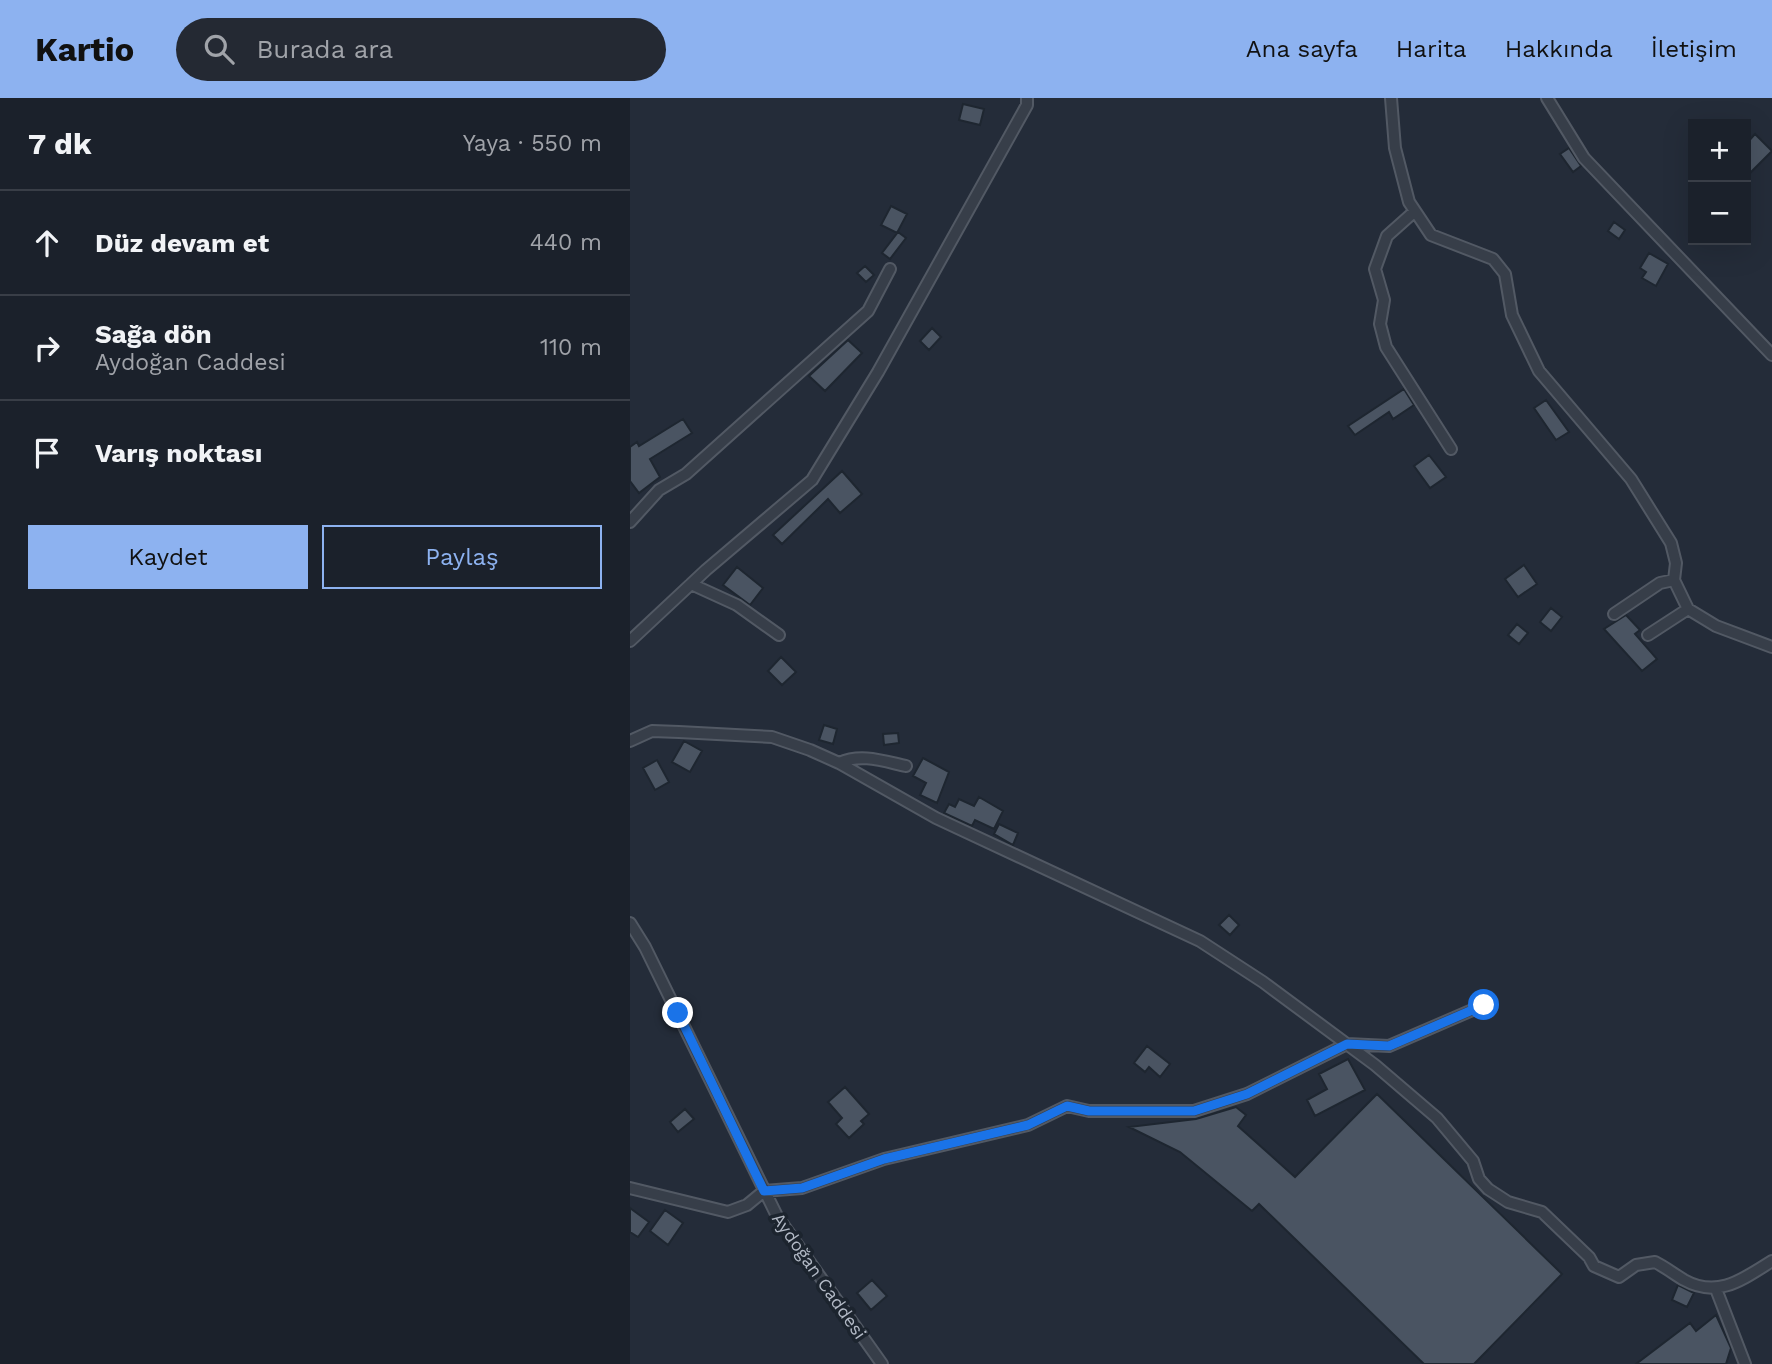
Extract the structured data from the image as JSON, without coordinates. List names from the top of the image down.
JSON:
{
  "streets": {
    "street": ["Aydoğan Caddesi"]
  },
  "page": {
    "header": "Kartio",
    "search": "Burada ara",
    "nav": [
      "Ana sayfa",
      "Harita",
      "Hakkında",
      "İletişim"
    ],
    "heading": ["7 dk", "Yaya · 550 m"],
    "map_buttons": ["+", "−"],
    "list": [
      ["Düz devam et", "440 m"],
      ["Sağa dön", "Aydoğan Caddesi", "110 m"],
      "Varış noktası"
    ],
    "buttons": ["Kaydet", "Paylaş"]
  }
}
